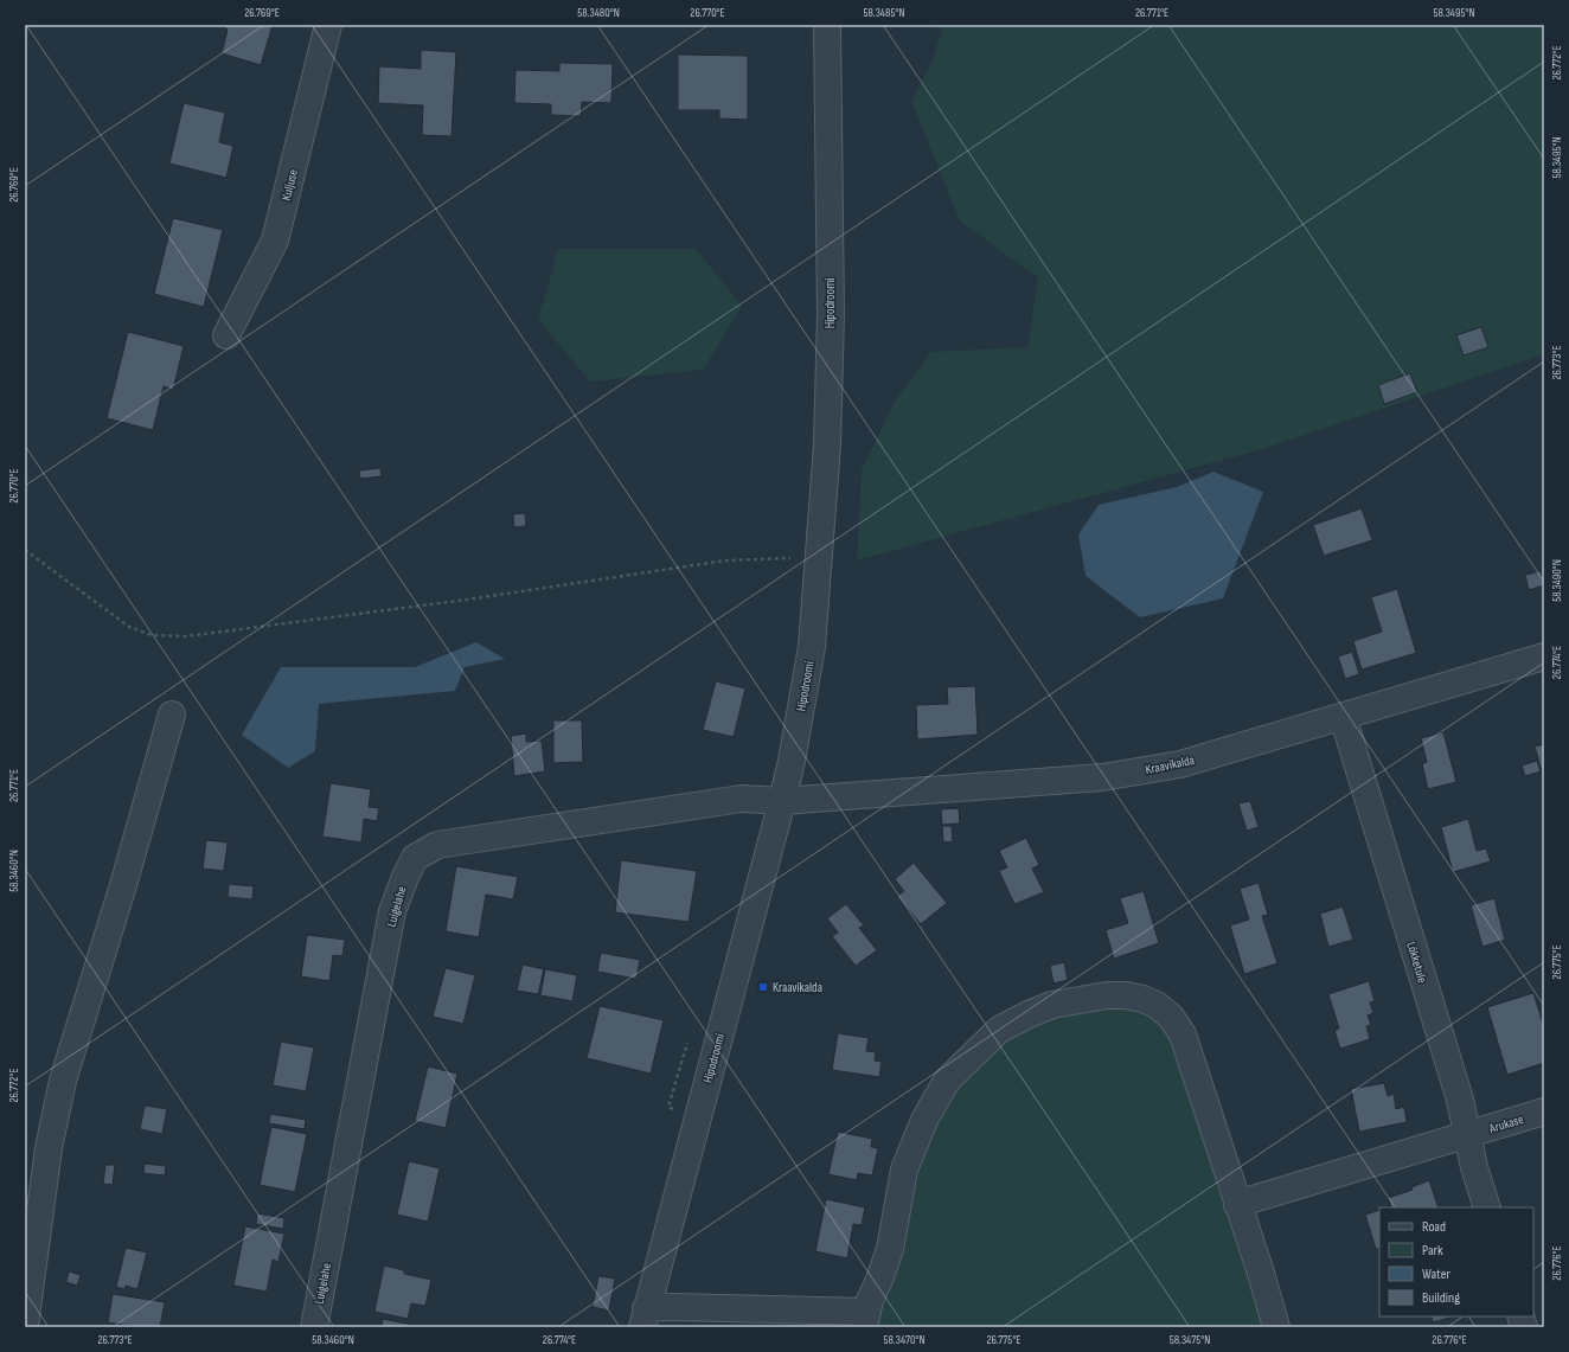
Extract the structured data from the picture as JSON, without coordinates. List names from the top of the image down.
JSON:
{
  "streets": {
    "street": [
      "Kuljuse",
      "Hipodroomi",
      "Kraavikalda",
      "Luigelahe",
      "Lõkketule",
      "Arukase"
    ]
  },
  "crossings": [
    ["Hipodroomi", "Kraavikalda"],
    ["Hipodroomi", "Luigelahe"],
    ["Kraavikalda", "Luigelahe"],
    ["Kraavikalda", "Lõkketule"],
    ["Lõkketule", "Arukase"]
  ],
  "places": {
    "transit": ["Kraavikalda"]
  },
  "legend": [
    "Road",
    "Park",
    "Water",
    "Building"
  ],
  "coordinates": [
    "26.769°E",
    "58.3480°N",
    "26.770°E",
    "58.3485°N",
    "26.771°E",
    "58.3495°N",
    "26.772°E",
    "26.773°E",
    "58.3490°N",
    "26.774°E",
    "58.3460°N",
    "26.775°E",
    "26.776°E",
    "58.3470°N",
    "58.3475°N"
  ]
}
